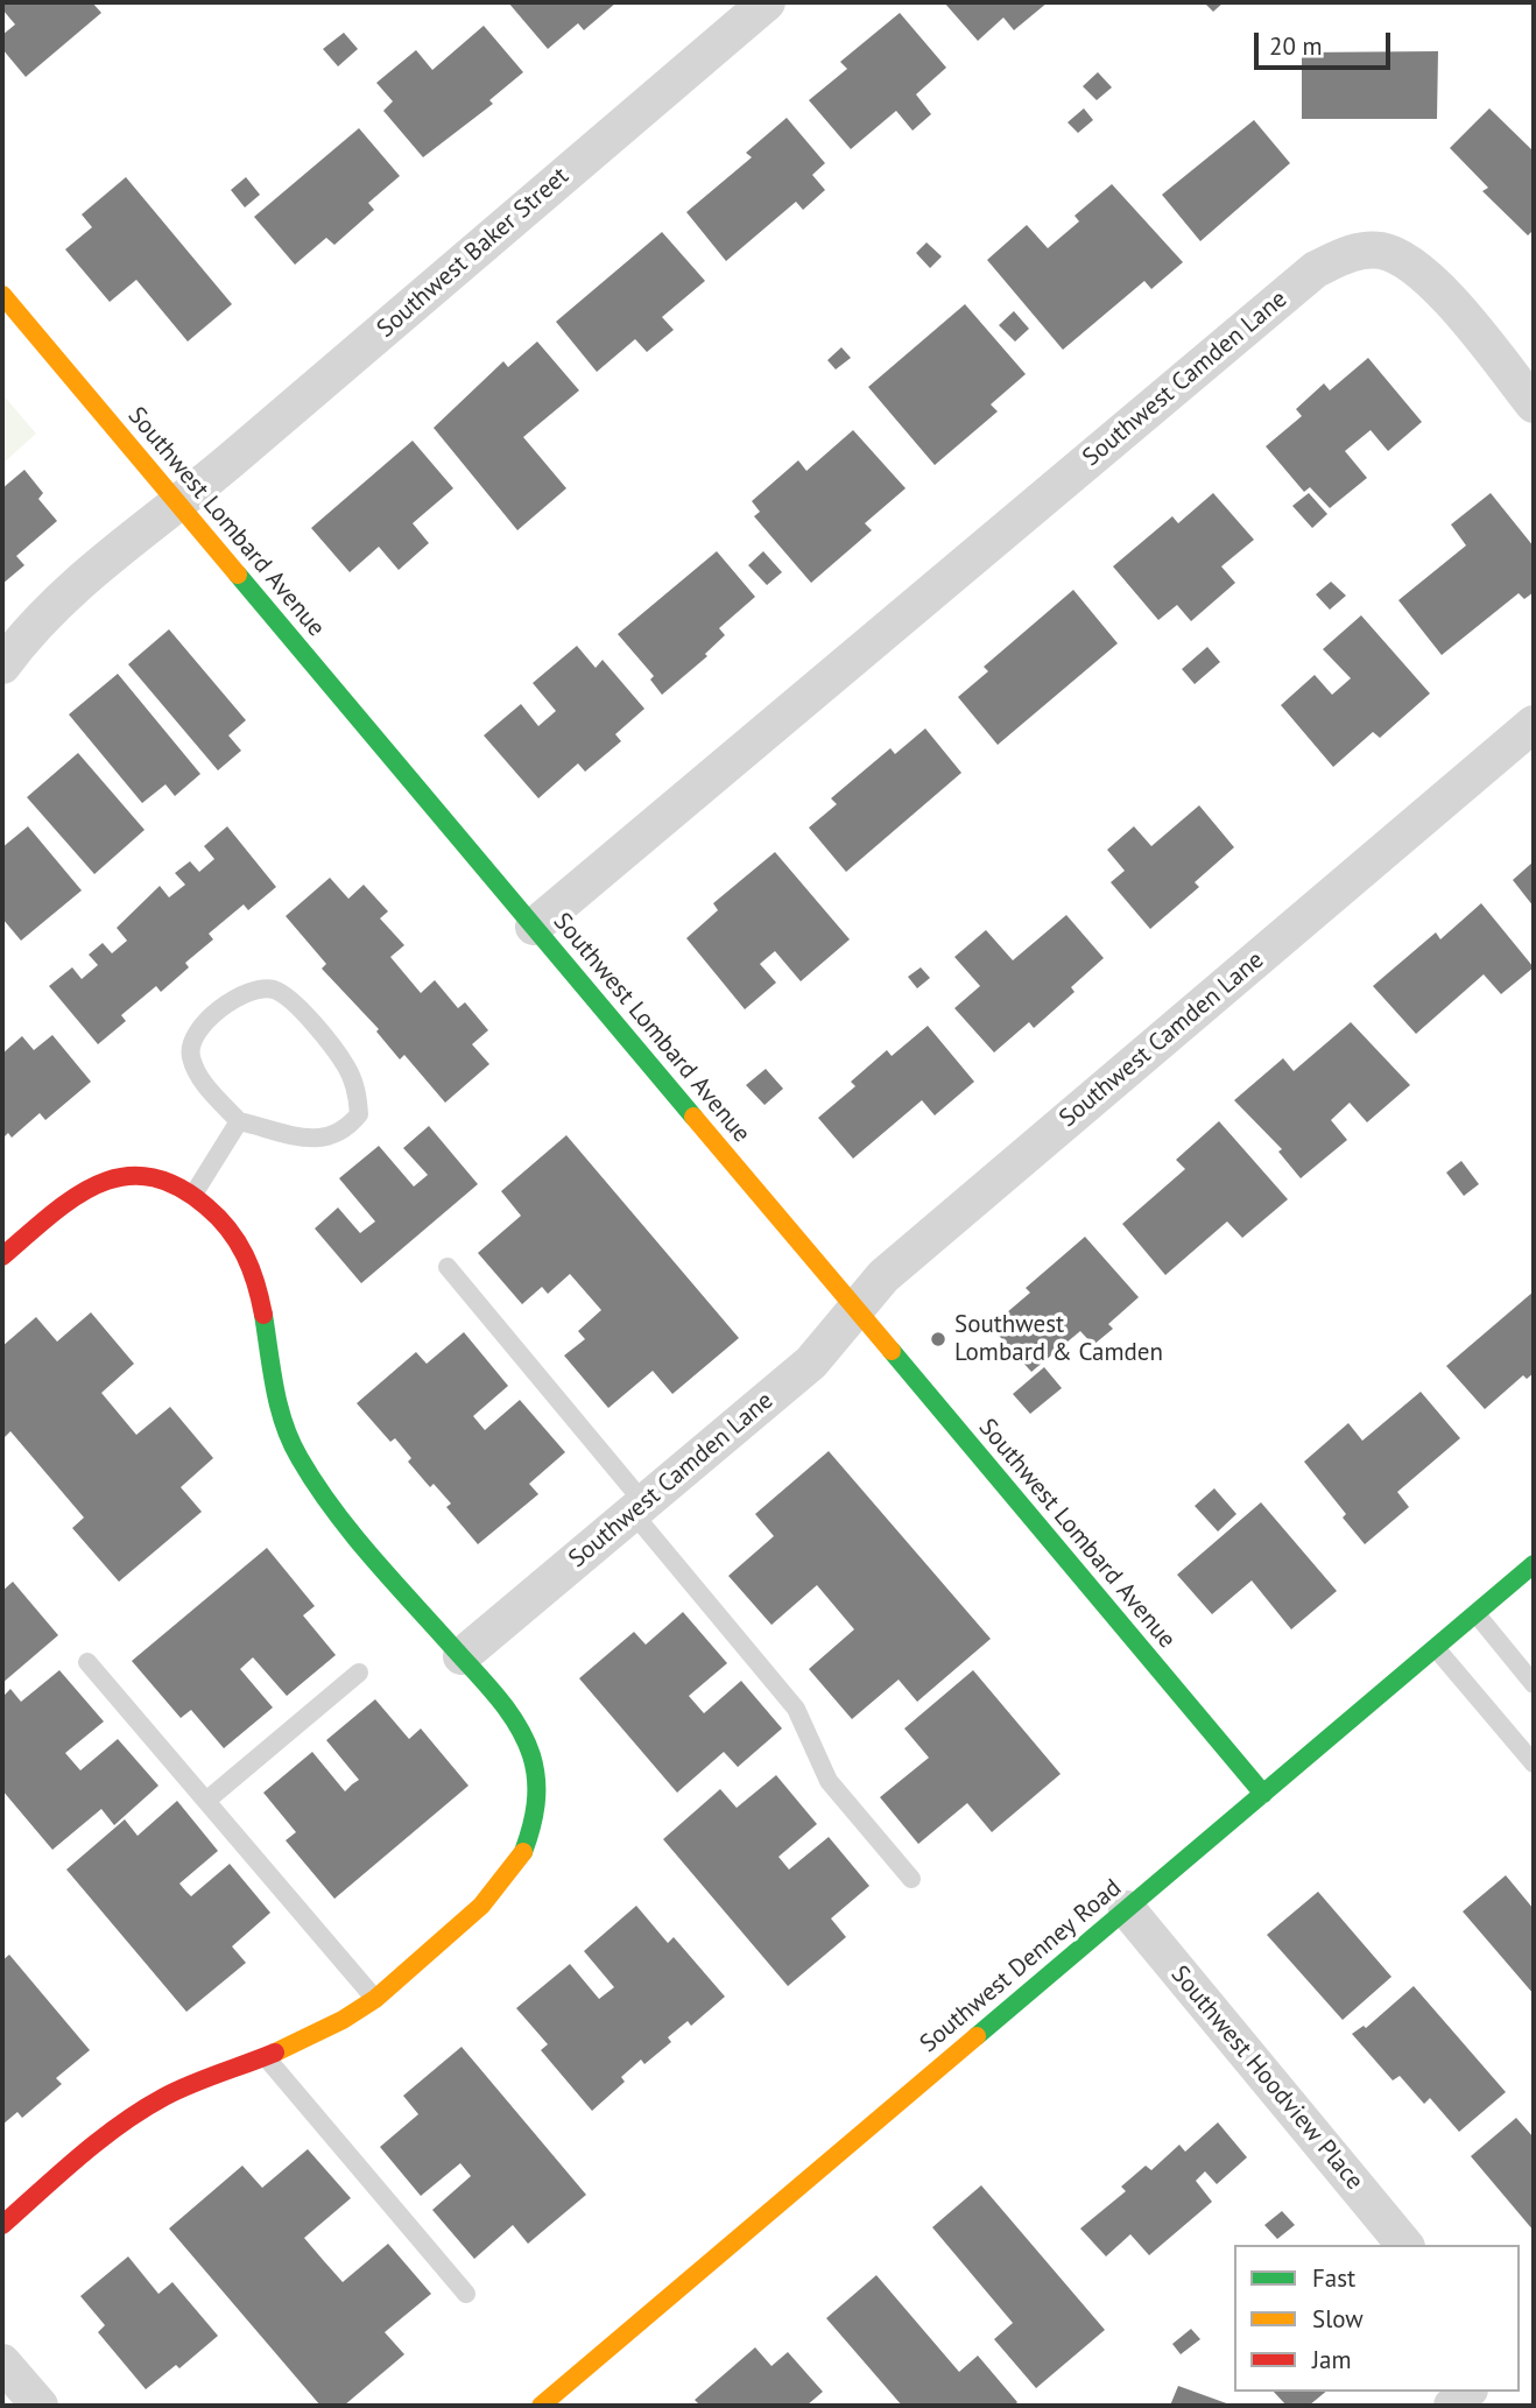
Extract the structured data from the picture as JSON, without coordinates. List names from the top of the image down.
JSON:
{
  "streets": {
    "street": [
      "Southwest Baker Street",
      "Southwest Camden Lane",
      "Southwest Lombard Avenue",
      "Southwest Denney Road",
      "Southwest Hoodview Place"
    ]
  },
  "crossings": [
    ["Southwest Baker Street", "Southwest Lombard Avenue"],
    ["Southwest Camden Lane", "Southwest Lombard Avenue"],
    ["Southwest Lombard Avenue", "Southwest Denney Road"],
    ["Southwest Denney Road", "Southwest Hoodview Place"]
  ],
  "places": ["Southwest Lombard & Camden"],
  "legend": ["Fast", "Slow", "Jam"],
  "scale_bar": "20 m"
}
